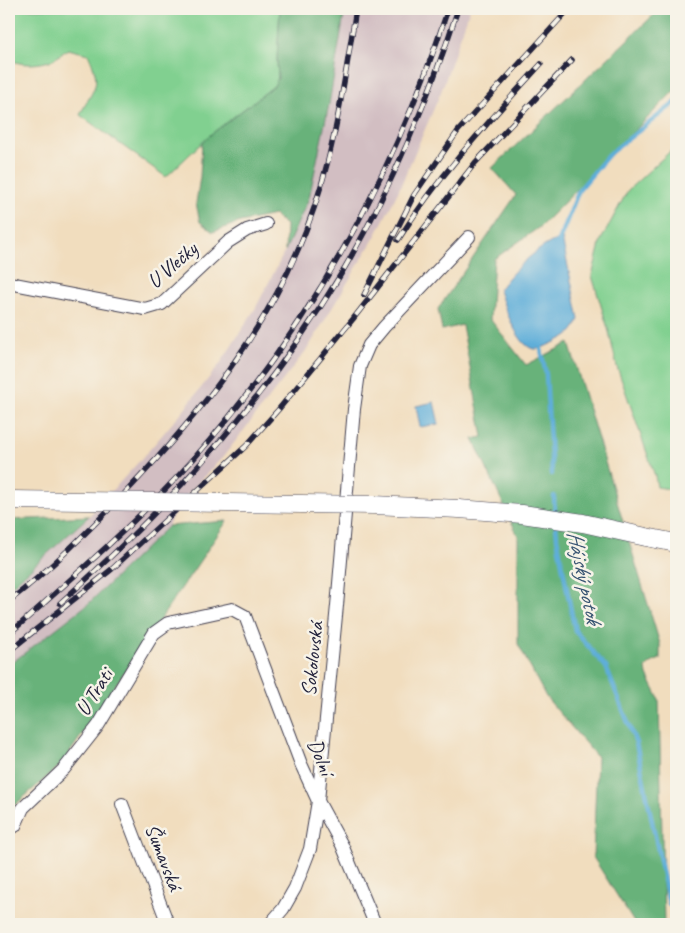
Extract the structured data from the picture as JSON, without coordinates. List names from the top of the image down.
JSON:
{
  "streets": {
    "street": [
      "U Vlečky",
      "Sokolovská",
      "U Trati",
      "Dolní",
      "Šumavská"
    ]
  },
  "crossings": [
    ["Sokolovská", "Dolní"],
    ["U Trati", "Dolní"]
  ],
  "water": ["Hájský potok"]
}
